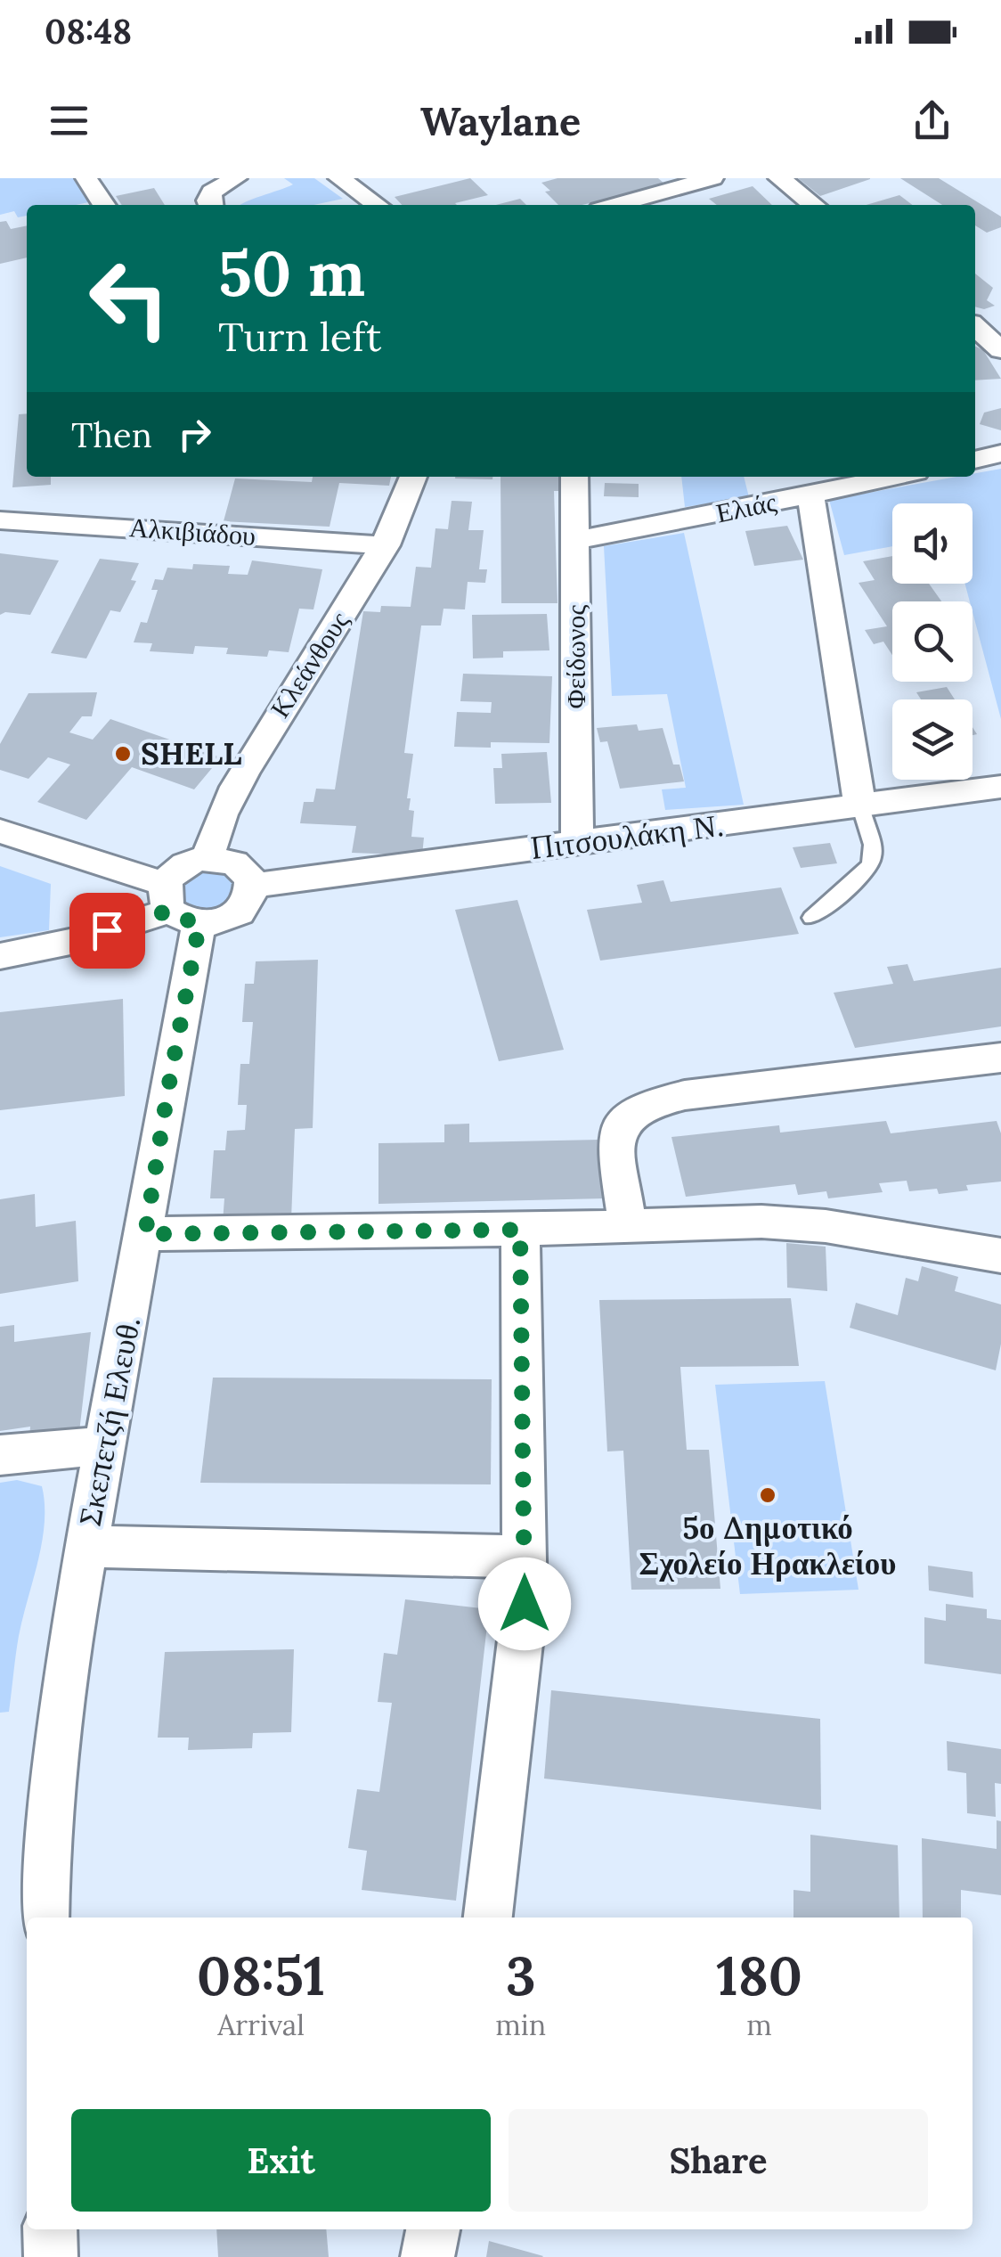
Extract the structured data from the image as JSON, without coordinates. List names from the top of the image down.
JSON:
{
  "streets": {
    "street": [
      "Ελιάς",
      "Αλκιβιάδου",
      "Φείδωνος",
      "Κλεάνθους",
      "Πιτσουλάκη Ν.",
      "Σκεπετζή Ελευθ."
    ]
  },
  "crossings": [
    ["Ελιάς", "Φείδωνος"],
    ["Αλκιβιάδου", "Κλεάνθους"],
    ["Φείδωνος", "Πιτσουλάκη Ν."],
    ["Κλεάνθους", "Πιτσουλάκη Ν."],
    ["Κλεάνθους", "Σκεπετζή Ελευθ."],
    ["Πιτσουλάκη Ν.", "Σκεπετζή Ελευθ."]
  ],
  "places": ["SHELL", "5ο Δημοτικό Σχολείο Ηρακλείου"],
  "page": {
    "status": "08:48",
    "header": "Waylane",
    "turn": ["50 m", "Turn left"],
    "then": "Then",
    "eta": [
      "08:51",
      "Arrival",
      "3",
      "min",
      "180",
      "m"
    ],
    "buttons": ["Exit", "Share"]
  }
}
